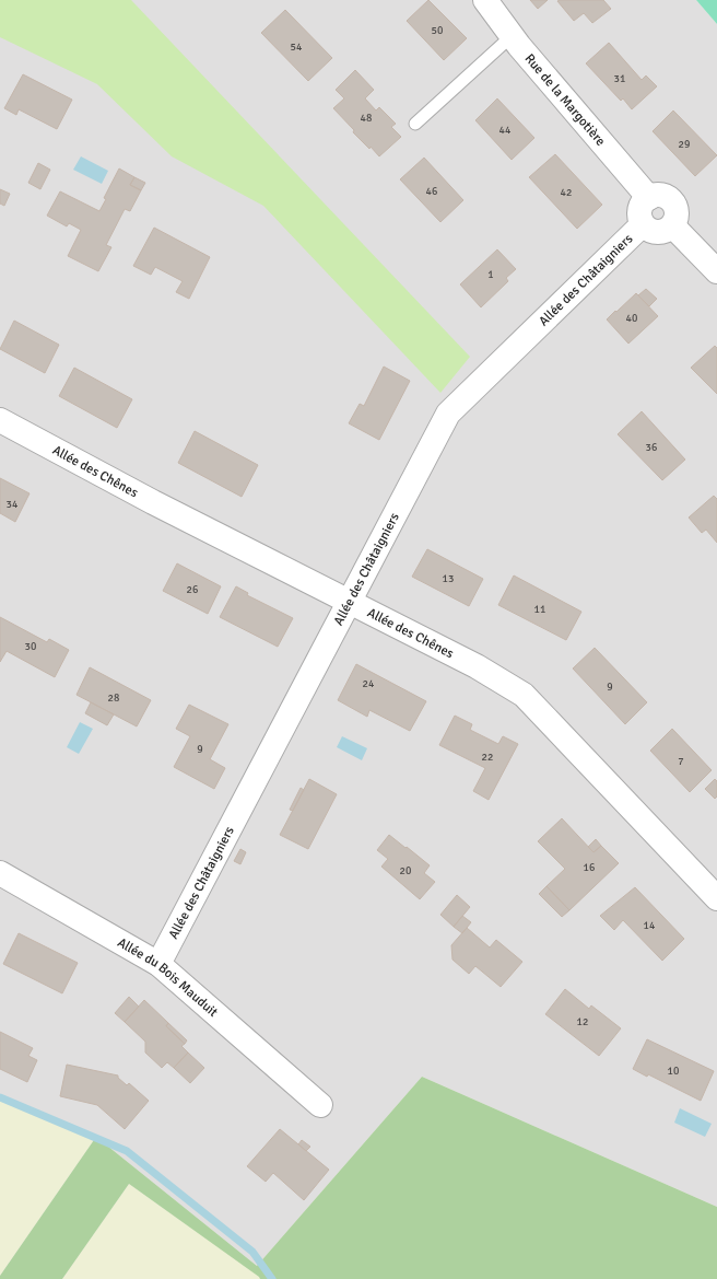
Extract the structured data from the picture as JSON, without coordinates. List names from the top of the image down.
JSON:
{
  "streets": {
    "street": [
      "Rue de la Margotière",
      "Allée des Châtaigniers",
      "Allée des Chênes",
      "Allée du Bois Mauduit"
    ]
  },
  "crossings": [
    ["Rue de la Margotière", "Allée des Châtaigniers"],
    ["Allée des Châtaigniers", "Allée des Chênes"],
    ["Allée des Châtaigniers", "Allée du Bois Mauduit"]
  ],
  "house_numbers": [
    "50",
    "54",
    "31",
    "48",
    "44",
    "29",
    "46",
    "42",
    "1",
    "40",
    "36",
    "34",
    "13",
    "26",
    "11",
    "30",
    "24",
    "9",
    "28",
    "9",
    "22",
    "7",
    "16",
    "20",
    "14",
    "12",
    "10"
  ]
}
